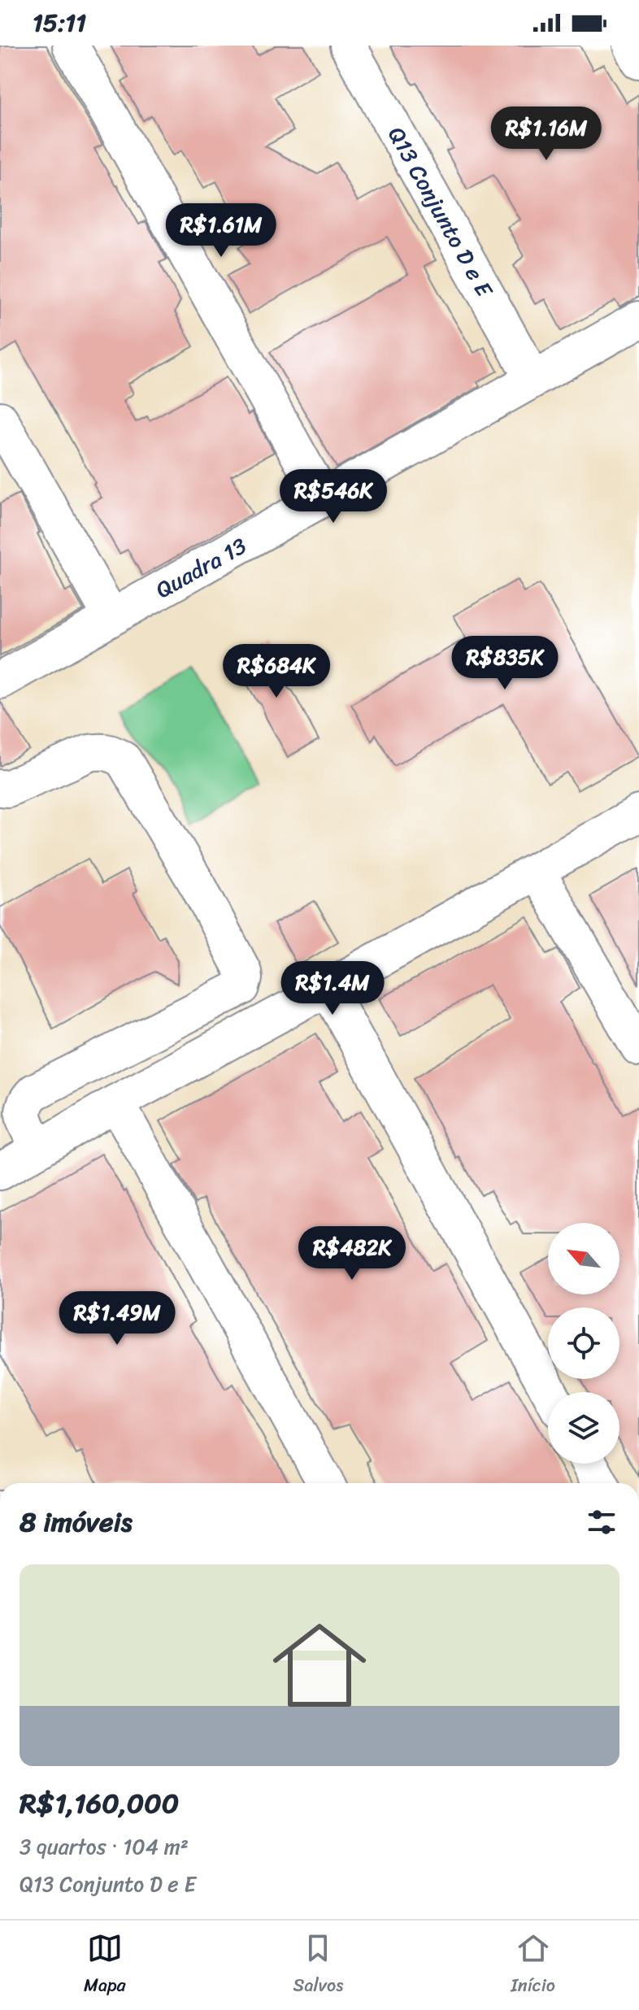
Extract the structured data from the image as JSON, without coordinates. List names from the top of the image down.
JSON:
{
  "streets": {
    "main road": ["Q13 Conjunto D e E", "Quadra 13"]
  },
  "crossings": [
    ["Q13 Conjunto D e E", "Quadra 13"]
  ],
  "north": "top left",
  "page": {
    "status": "15:11",
    "price": [
      "R$1.16M",
      "R$1.61M",
      "R$546K",
      "R$835K",
      "R$684K",
      "R$1.4M",
      "R$482K",
      "R$1.49M"
    ],
    "heading": "8 imóveis",
    "list": [
      {
        "name": "R$1,160,000",
        "note": "3 quartos · 104 m² · Q13 Conjunto D e E"
      }
    ],
    "tabs": ["Mapa", "Salvos", "Início"]
  }
}
